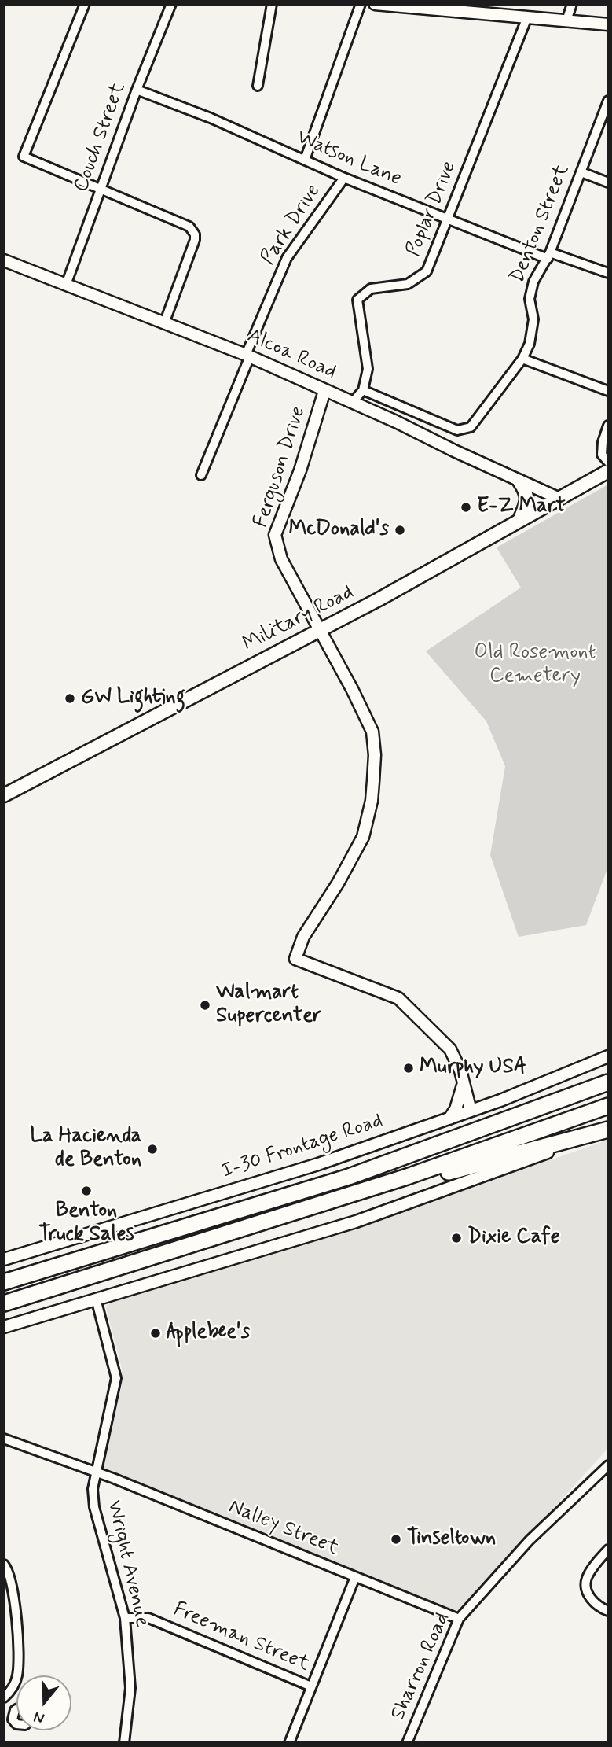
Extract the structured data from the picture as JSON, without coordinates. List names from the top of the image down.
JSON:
{
  "streets": {
    "main road": [
      "Alcoa Road",
      "Ferguson Drive",
      "Military Road",
      "I-30 Frontage Road"
    ],
    "street": [
      "Couch Street",
      "Watson Lane",
      "Poplar Drive",
      "Denton Street",
      "Park Drive",
      "Nalley Street",
      "Wright Avenue",
      "Freeman Street",
      "Sharron Road"
    ]
  },
  "crossings": [
    ["Couch Street", "Watson Lane"],
    ["Couch Street", "Alcoa Road"],
    ["Watson Lane", "Poplar Drive"],
    ["Watson Lane", "Denton Street"],
    ["Watson Lane", "Park Drive"],
    ["Poplar Drive", "Denton Street"],
    ["Park Drive", "Alcoa Road"],
    ["Alcoa Road", "Ferguson Drive"],
    ["Alcoa Road", "Military Road"],
    ["Ferguson Drive", "Military Road"],
    ["Ferguson Drive", "I-30 Frontage Road"],
    ["Nalley Street", "Wright Avenue"],
    ["Nalley Street", "Sharron Road"],
    ["Wright Avenue", "Freeman Street"]
  ],
  "parks": ["Old Rosemont Cemetery"],
  "places": [
    "E-Z Mart",
    "McDonald's",
    "GW Lighting",
    "Walmart Supercenter",
    "Murphy USA",
    "La Hacienda de Benton",
    "Benton Truck Sales",
    "Dixie Cafe",
    "Applebee's",
    "Tinseltown"
  ],
  "north": "bottom"
}
